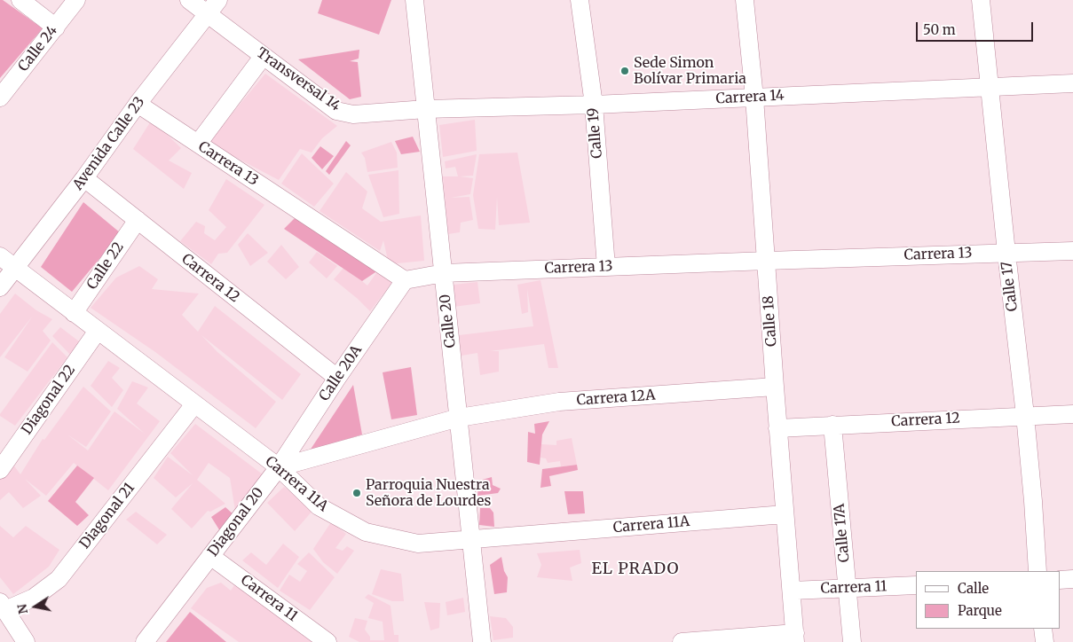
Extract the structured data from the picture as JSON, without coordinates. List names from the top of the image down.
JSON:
{
  "streets": {
    "street": [
      "Calle 24",
      "Transversal 14",
      "Carrera 14",
      "Calle 19",
      "Avenida Calle 23",
      "Carrera 13",
      "Calle 22",
      "Carrera 12",
      "Calle 17",
      "Calle 20",
      "Calle 18",
      "Calle 20A",
      "Carrera 12A",
      "Diagonal 22",
      "Carrera 11A",
      "Diagonal 21",
      "Diagonal 20",
      "Calle 17A",
      "Carrera 11"
    ]
  },
  "crossings": [
    ["Transversal 14", "Carrera 14"],
    ["Transversal 14", "Avenida Calle 23"],
    ["Transversal 14", "Calle 20"],
    ["Carrera 14", "Calle 19"],
    ["Carrera 14", "Calle 17"],
    ["Carrera 14", "Calle 20"],
    ["Carrera 14", "Calle 18"],
    ["Calle 19", "Carrera 13"],
    ["Avenida Calle 23", "Carrera 13"],
    ["Avenida Calle 23", "Carrera 12"],
    ["Avenida Calle 23", "Carrera 11A"],
    ["Carrera 13", "Calle 17"],
    ["Carrera 13", "Calle 20"],
    ["Carrera 13", "Calle 18"],
    ["Carrera 13", "Calle 20A"],
    ["Calle 22", "Carrera 12"],
    ["Calle 22", "Carrera 11A"],
    ["Carrera 12", "Calle 17"],
    ["Carrera 12", "Calle 18"],
    ["Carrera 12", "Calle 20A"],
    ["Carrera 12", "Calle 17A"],
    ["Calle 20", "Carrera 12A"],
    ["Calle 20", "Carrera 11A"],
    ["Calle 18", "Carrera 12A"],
    ["Calle 18", "Carrera 11A"],
    ["Calle 18", "Carrera 11"],
    ["Calle 20A", "Carrera 11A"],
    ["Calle 20A", "Diagonal 20"],
    ["Diagonal 22", "Carrera 11A"],
    ["Carrera 11A", "Diagonal 21"],
    ["Carrera 11A", "Diagonal 20"],
    ["Diagonal 20", "Carrera 11"],
    ["Calle 17A", "Carrera 11"]
  ],
  "districts": ["EL PRADO"],
  "places": ["Sede Simon Bolívar Primaria", "Parroquia Nuestra Señora de Lourdes"],
  "legend": ["Calle", "Parque"],
  "scale_bar": "50 m",
  "north": "left"
}
